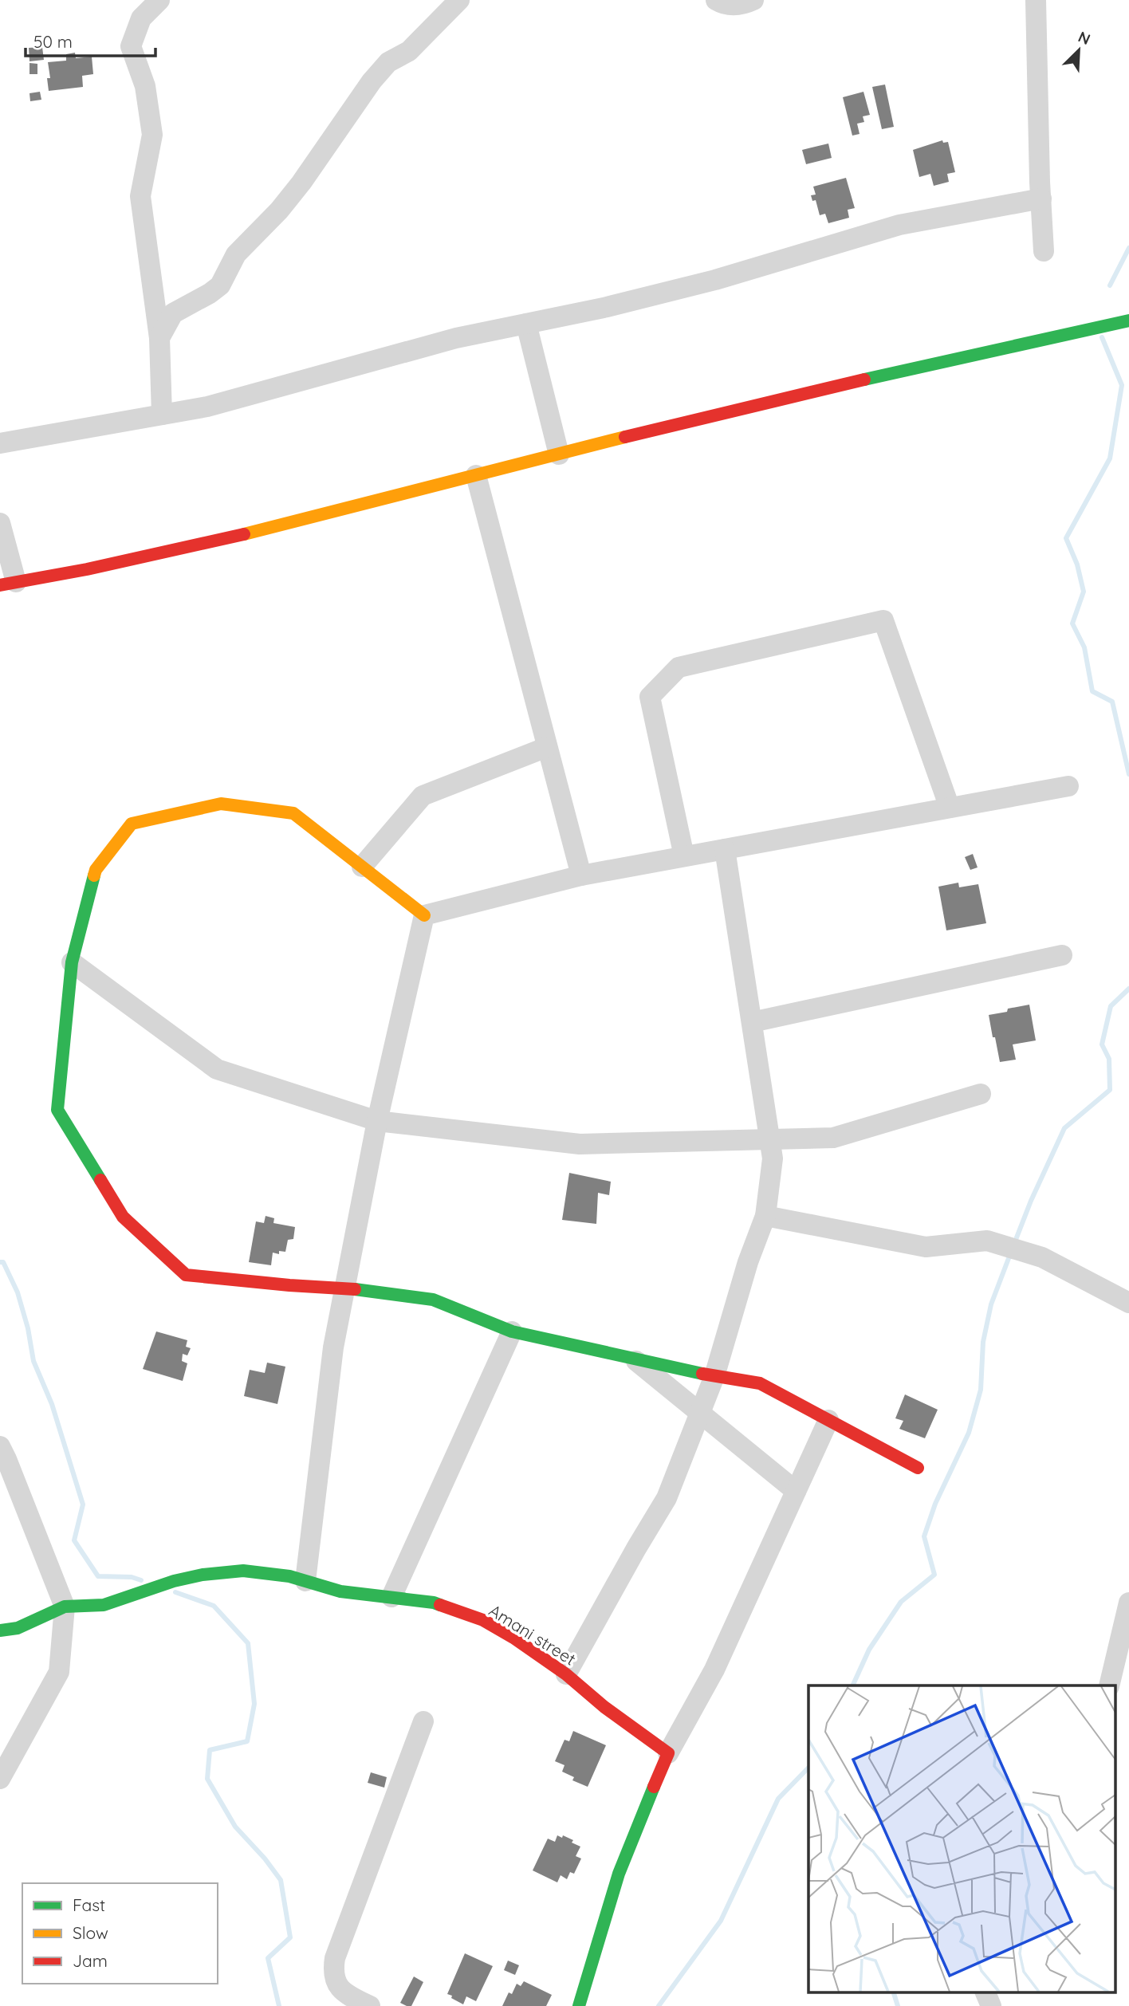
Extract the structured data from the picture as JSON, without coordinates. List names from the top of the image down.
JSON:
{
  "streets": {
    "street": ["Amani street"]
  },
  "legend": ["Fast", "Slow", "Jam"],
  "scale_bar": "50 m",
  "north": "top right"
}
